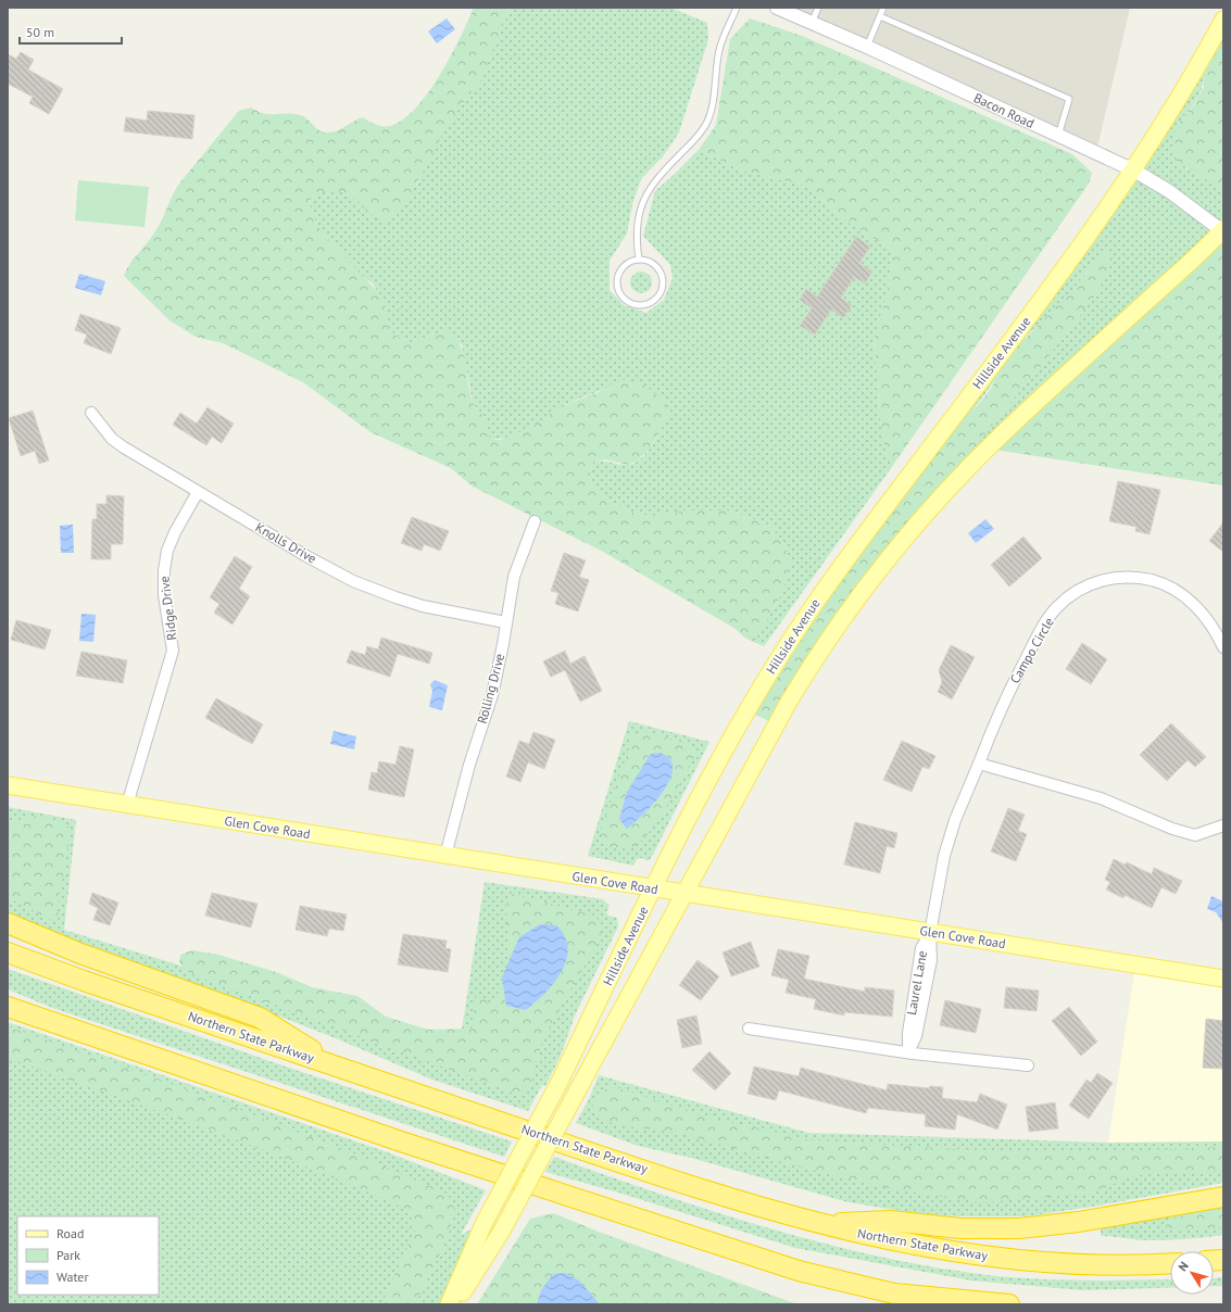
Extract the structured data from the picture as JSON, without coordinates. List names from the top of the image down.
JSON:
{
  "streets": {
    "highway": ["Northern State Parkway"],
    "main road": ["Hillside Avenue", "Glen Cove Road"],
    "street": [
      "Bacon Road",
      "Knolls Drive",
      "Ridge Drive",
      "Campo Circle",
      "Rolling Drive",
      "Laurel Lane"
    ]
  },
  "crossings": [
    ["Bacon Road", "Hillside Avenue"],
    ["Hillside Avenue", "Glen Cove Road"],
    ["Knolls Drive", "Ridge Drive"],
    ["Knolls Drive", "Rolling Drive"],
    ["Ridge Drive", "Glen Cove Road"],
    ["Campo Circle", "Glen Cove Road"],
    ["Campo Circle", "Laurel Lane"],
    ["Rolling Drive", "Glen Cove Road"],
    ["Glen Cove Road", "Laurel Lane"]
  ],
  "legend": ["Road", "Park", "Water"],
  "scale_bar": "50 m",
  "north": "top left"
}
